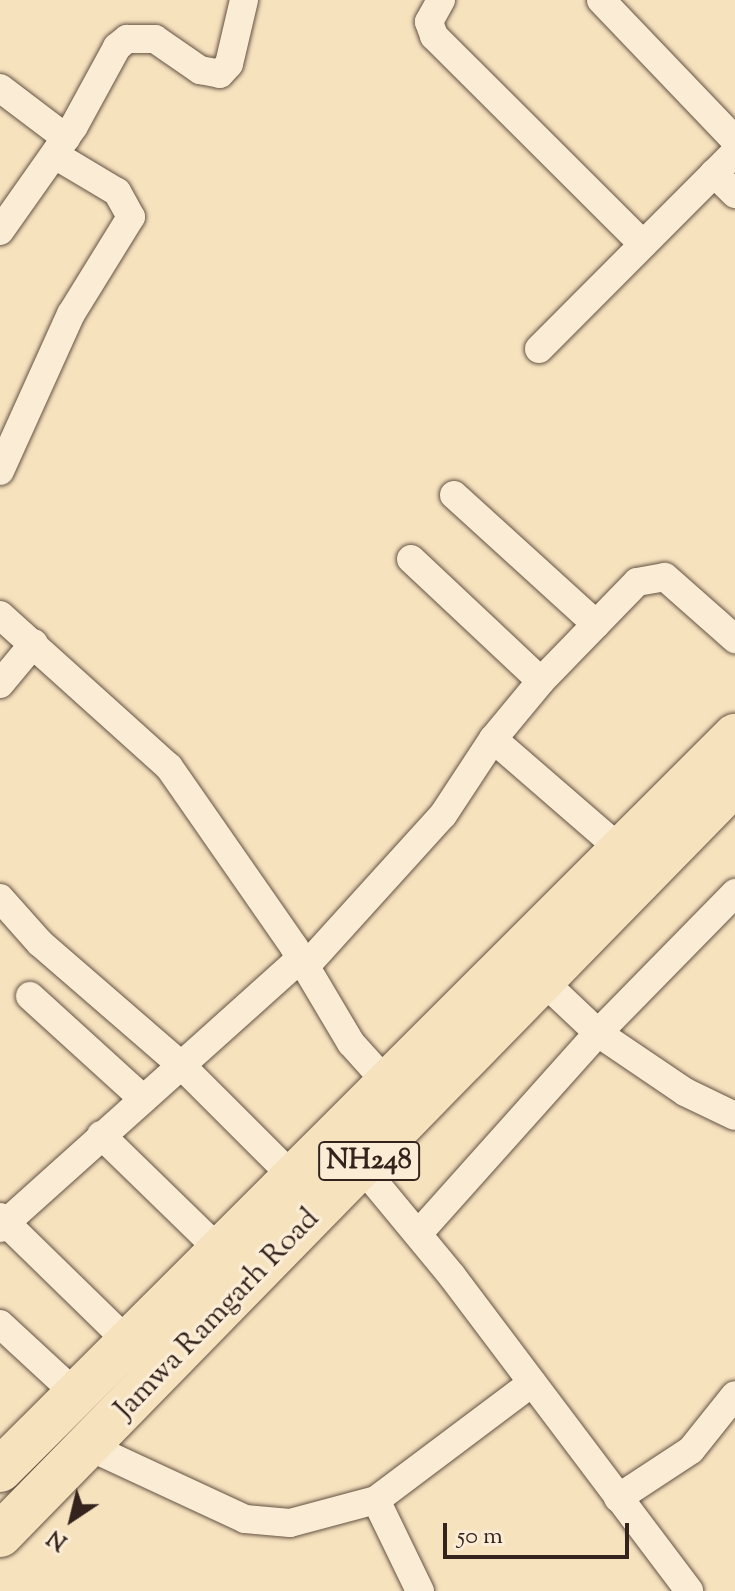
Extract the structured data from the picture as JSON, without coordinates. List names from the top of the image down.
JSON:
{
  "streets": {
    "highway": ["NH248", "Jamwa Ramgarh Road"]
  },
  "scale_bar": "50 m",
  "north": "bottom left"
}
